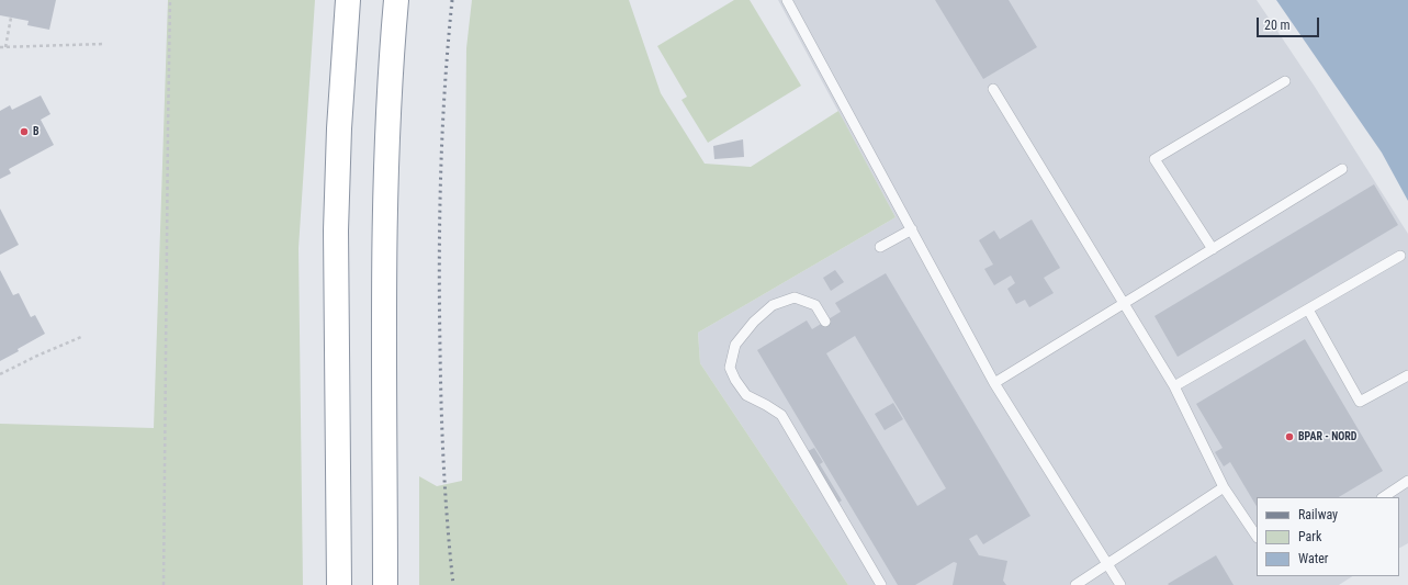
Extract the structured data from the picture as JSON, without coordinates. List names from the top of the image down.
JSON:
{
  "places": ["B", "BPAR - NORD"],
  "legend": ["Railway", "Park", "Water"],
  "scale_bar": "20 m"
}
